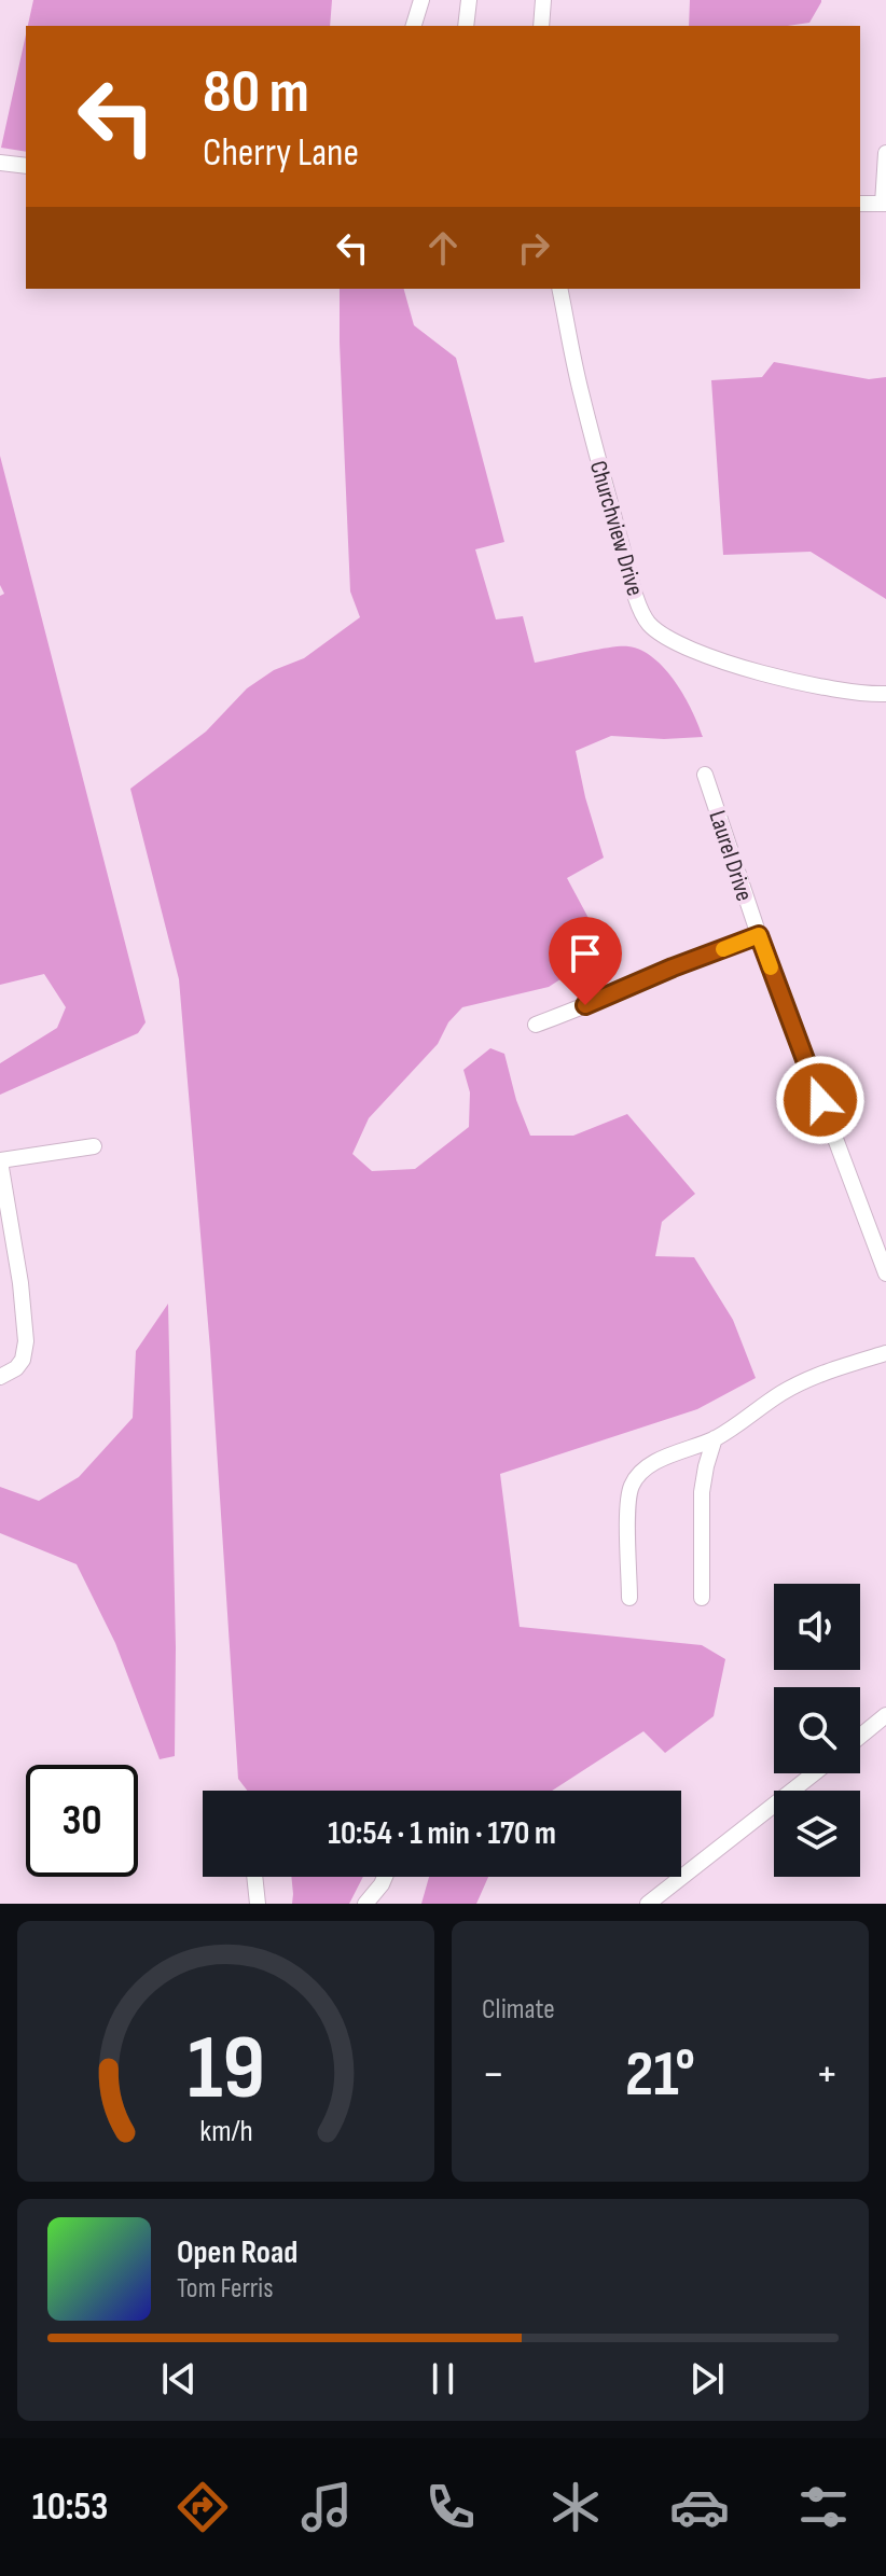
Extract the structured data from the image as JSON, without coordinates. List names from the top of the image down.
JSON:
{
  "streets": {
    "street": ["Churchview Drive", "Laurel Drive"]
  },
  "page": {
    "turn": ["80 m", "Cherry Lane"],
    "limit": "30",
    "trip": "10:54 · 1 min · 170 m",
    "tile": "Climate",
    "heat": ["−", "21°", "+"],
    "song": ["Open Road", "Tom Ferris"],
    "tabs": "10:53",
    "gauge": ["19", "km/h"]
  }
}
